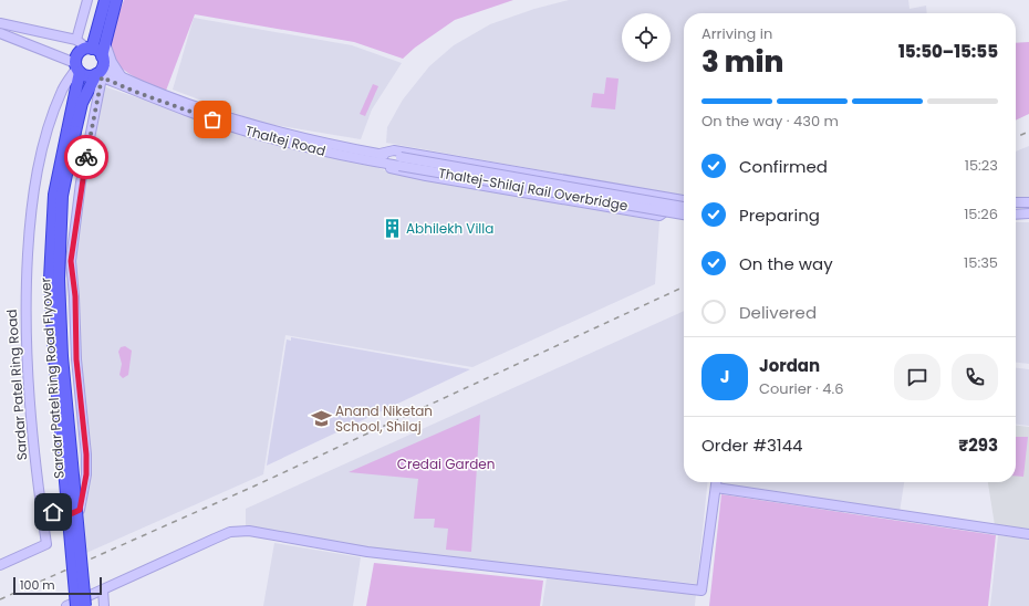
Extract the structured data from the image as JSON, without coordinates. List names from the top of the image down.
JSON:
{
  "streets": {
    "highway": ["Sardar Patel Ring Road Flyover"],
    "street": ["Thaltej Road", "Thaltej-Shilaj Rail Overbridge", "Sardar Patel Ring Road"]
  },
  "crossings": [
    ["Thaltej Road", "Thaltej-Shilaj Rail Overbridge"],
    ["Thaltej Road", "Sardar Patel Ring Road Flyover"],
    ["Thaltej Road", "Sardar Patel Ring Road"],
    ["Sardar Patel Ring Road Flyover", "Sardar Patel Ring Road"]
  ],
  "parks": ["Credai Garden"],
  "places": {
    "building": ["Abhilekh Villa"],
    "school or university": ["Anand Niketan School, Shilaj"]
  },
  "scale_bar": "100 m",
  "page": {
    "heading": ["3 min", "Arriving in", "15:50–15:55"],
    "panel": [
      "Jordan",
      "Courier · 4.6",
      "Order #3144",
      "₹293"
    ],
    "bar": "On the way · 430 m",
    "list": [
      ["Confirmed", "15:23"],
      ["Preparing", "15:26"],
      ["On the way", "15:35"],
      "Delivered"
    ],
    "round": "J",
    "scale": "100 m"
  }
}
